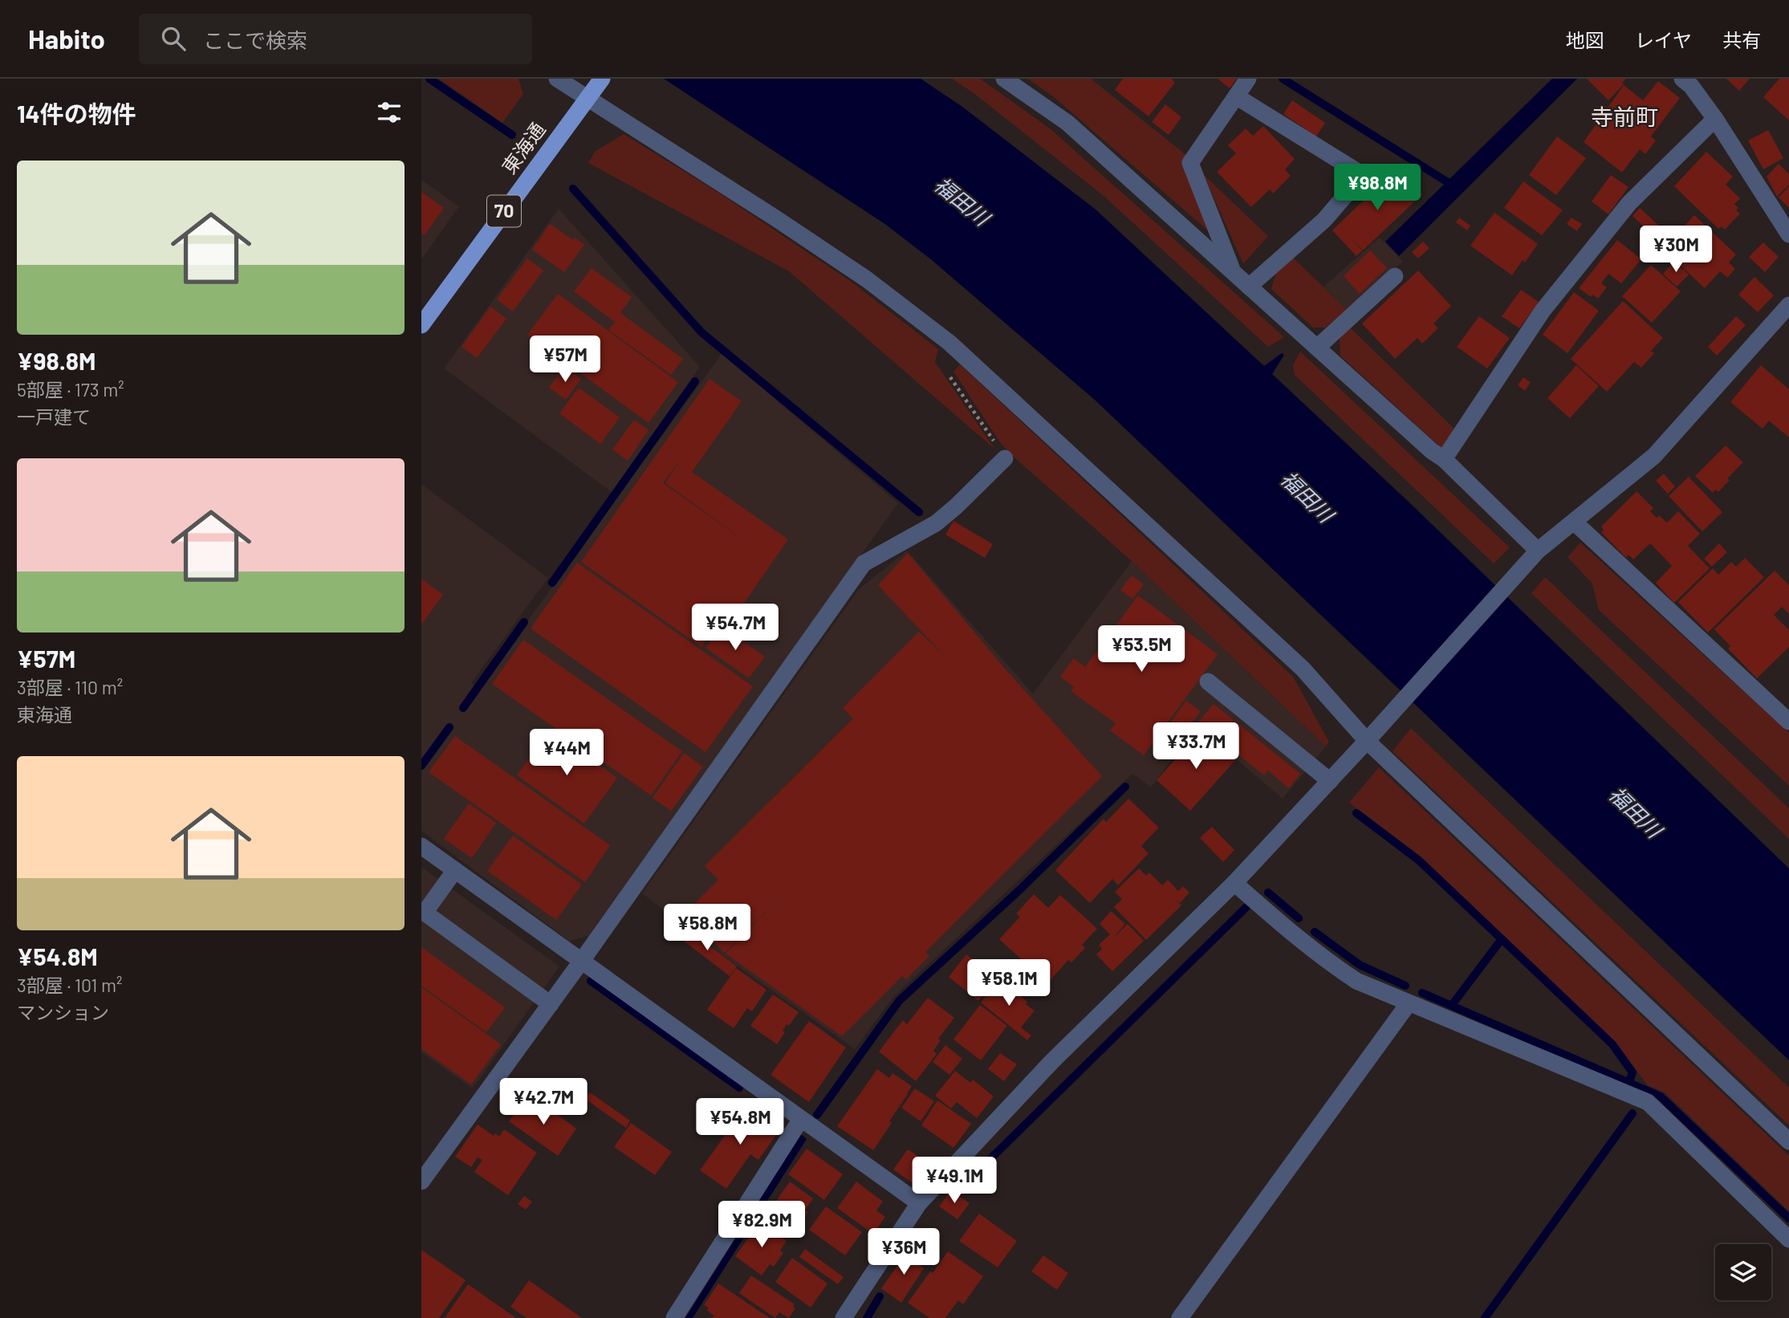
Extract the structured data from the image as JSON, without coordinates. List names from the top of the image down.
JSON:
{
  "streets": {
    "main road": ["東海通", "70"]
  },
  "districts": ["寺前町"],
  "water": ["福田川"],
  "page": {
    "header": "Habito",
    "search": "ここで検索",
    "nav": ["地図", "レイヤ", "共有"],
    "heading": "14件の物件",
    "list": [
      {
        "name": "¥98.8M",
        "note": "5部屋 · 173 m² · 一戸建て"
      },
      {
        "name": "¥57M",
        "note": "3部屋 · 110 m² · 東海通"
      },
      {
        "name": "¥54.8M",
        "note": "3部屋 · 101 m² · マンション"
      }
    ],
    "price": [
      "¥98.8M",
      "¥30M",
      "¥57M",
      "¥54.7M",
      "¥53.5M",
      "¥33.7M",
      "¥44M",
      "¥58.8M",
      "¥58.1M",
      "¥42.7M",
      "¥54.8M",
      "¥49.1M",
      "¥82.9M",
      "¥36M"
    ]
  }
}
